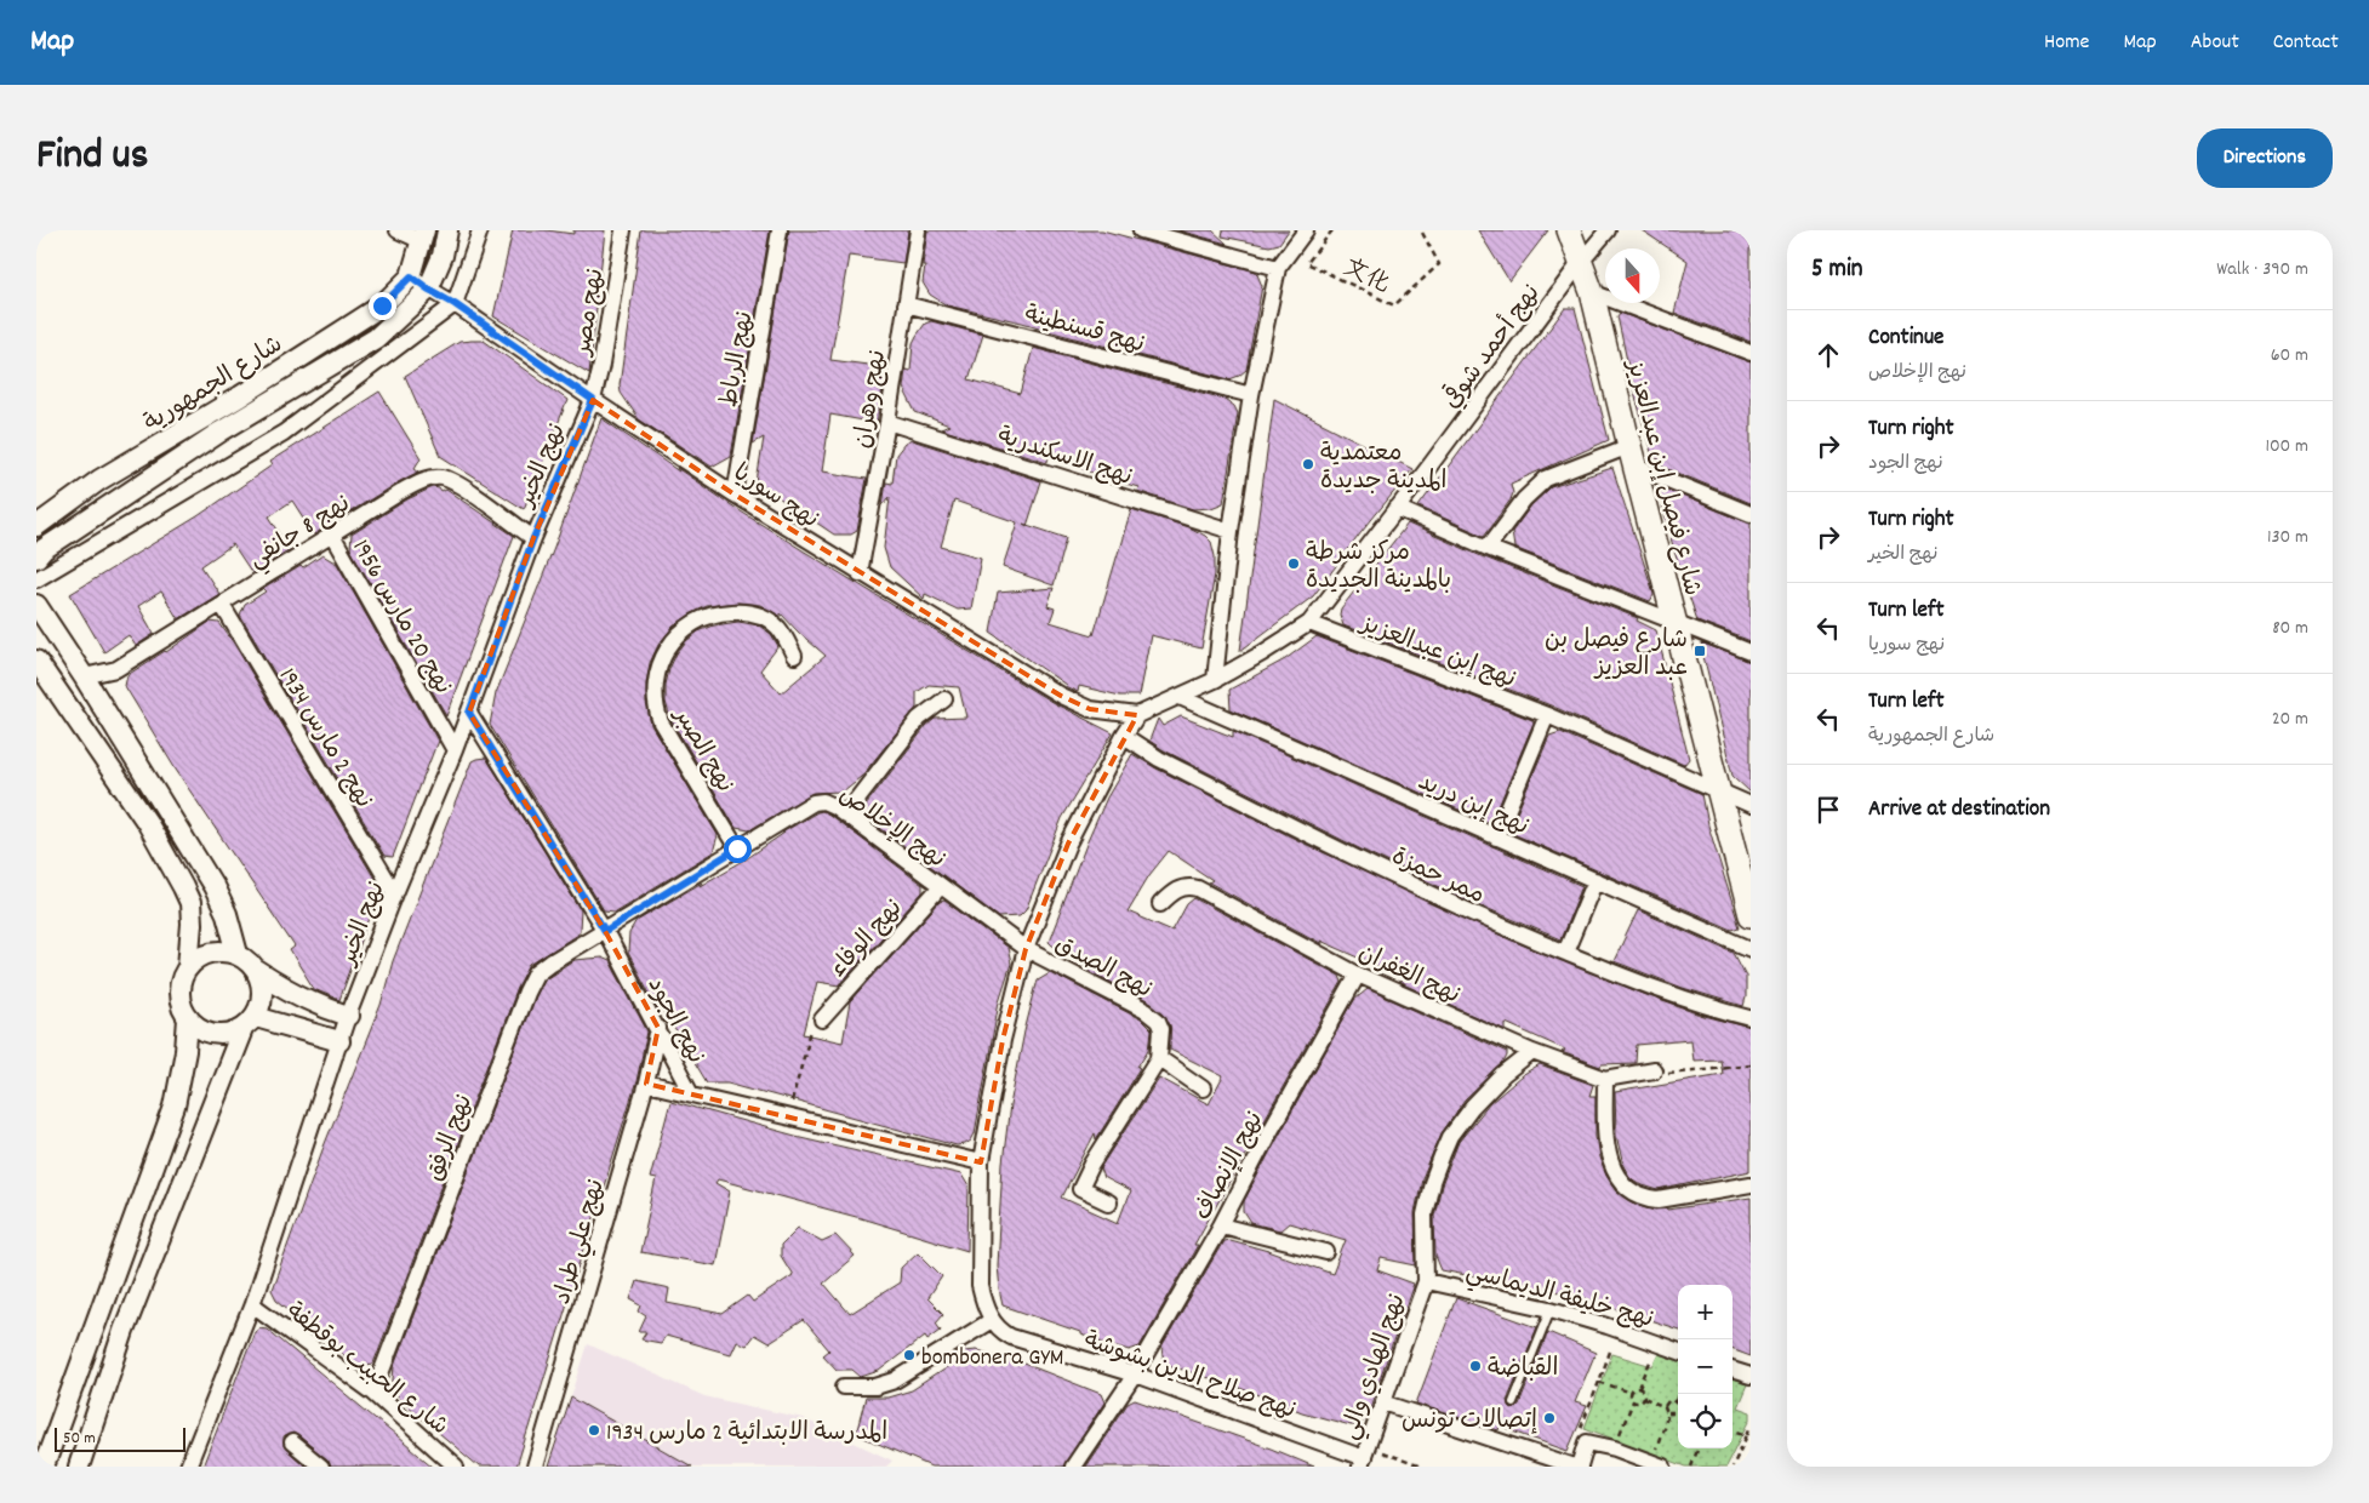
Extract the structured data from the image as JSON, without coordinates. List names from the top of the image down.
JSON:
{
  "streets": {
    "main road": ["شارع فيصل إبن عبدالعزيز"],
    "street": [
      "نهج مصر",
      "نهج قسنطينة",
      "نهج أحمد شوقي",
      "نهج الرباط",
      "شارع الجمهورية",
      "نهج وهران",
      "نهج الاسكندرية",
      "نهج الخير",
      "نهج سوريا",
      "نهج 8 جانفي",
      "نهج 20 مارس 1956",
      "نهج إبن عبدالعزيز",
      "نهج 2 مارس 1934",
      "نهج الصبر",
      "نهج إبن دريد",
      "نهج الإخلاص",
      "ممر حمزة",
      "نهج الوفاء",
      "نهج الصدق",
      "نهج الغفران",
      "نهج الجود",
      "نهج الرفق",
      "نهج الإنصاف",
      "نهج علي طراد",
      "نهج خليفة الديماسي",
      "نهج الهادي والي",
      "شارع الحبيب بوقطفة",
      "نهج صلاح الدين بشوشة"
    ],
    "path": ["文化"]
  },
  "crossings": [
    ["نهج مصر", "نهج الخير"],
    ["نهج مصر", "نهج سوريا"],
    ["نهج قسنطينة", "نهج وهران"],
    ["نهج أحمد شوقي", "شارع فيصل إبن عبدالعزيز"],
    ["نهج أحمد شوقي", "نهج سوريا"],
    ["نهج أحمد شوقي", "نهج إبن عبدالعزيز"],
    ["نهج أحمد شوقي", "نهج إبن دريد"],
    ["نهج الرباط", "نهج سوريا"],
    ["شارع الجمهورية", "نهج سوريا"],
    ["نهج وهران", "نهج الاسكندرية"],
    ["نهج وهران", "نهج سوريا"],
    ["نهج الخير", "نهج سوريا"],
    ["نهج الخير", "نهج 8 جانفي"],
    ["نهج الخير", "نهج 20 مارس 1956"],
    ["نهج الخير", "نهج 2 مارس 1934"],
    ["نهج الخير", "نهج الجود"],
    ["نهج الخير", "شارع الحبيب بوقطفة"],
    ["شارع فيصل إبن عبدالعزيز", "نهج إبن عبدالعزيز"],
    ["نهج 8 جانفي", "نهج 20 مارس 1956"],
    ["نهج 8 جانفي", "نهج 2 مارس 1934"],
    ["نهج الصبر", "نهج الإخلاص"],
    ["نهج الإخلاص", "نهج الوفاء"],
    ["نهج الإخلاص", "نهج الصدق"],
    ["نهج الإخلاص", "نهج الجود"],
    ["نهج الإخلاص", "نهج الرفق"],
    ["نهج الغفران", "نهج الإنصاف"],
    ["نهج الغفران", "نهج الهادي والي"],
    ["نهج الجود", "نهج الرفق"],
    ["نهج الجود", "نهج علي طراد"],
    ["نهج الرفق", "شارع الحبيب بوقطفة"],
    ["نهج الإنصاف", "نهج صلاح الدين بشوشة"],
    ["نهج خليفة الديماسي", "نهج الهادي والي"],
    ["نهج الهادي والي", "نهج صلاح الدين بشوشة"]
  ],
  "places": {
    "other": [
      "معتمدية المدينة جديدة",
      "مركز شرطة بالمدينة الجديدة",
      "bombonera GYM",
      "القباضة",
      "إتصالات تونس",
      "المدرسة الابتدائية 2 مارس 1934"
    ],
    "transit": ["شارع فيصل بن عبد العزيز"]
  },
  "scale_bar": "50 m",
  "north": "bottom",
  "page": {
    "header": "Map",
    "nav": [
      "Home",
      "Map",
      "About",
      "Contact"
    ],
    "title": "Find us",
    "buttons": "Directions",
    "heading": ["5 min", "Walk · 390 m"],
    "list": [
      ["Continue", "نهج الإخلاص", "60 m"],
      ["Turn right", "نهج الجود", "100 m"],
      ["Turn right", "نهج الخير", "130 m"],
      ["Turn left", "نهج سوريا", "80 m"],
      ["Turn left", "شارع الجمهورية", "20 m"],
      "Arrive at destination"
    ],
    "map_buttons": ["+", "−"],
    "scale": "50 m"
  }
}
